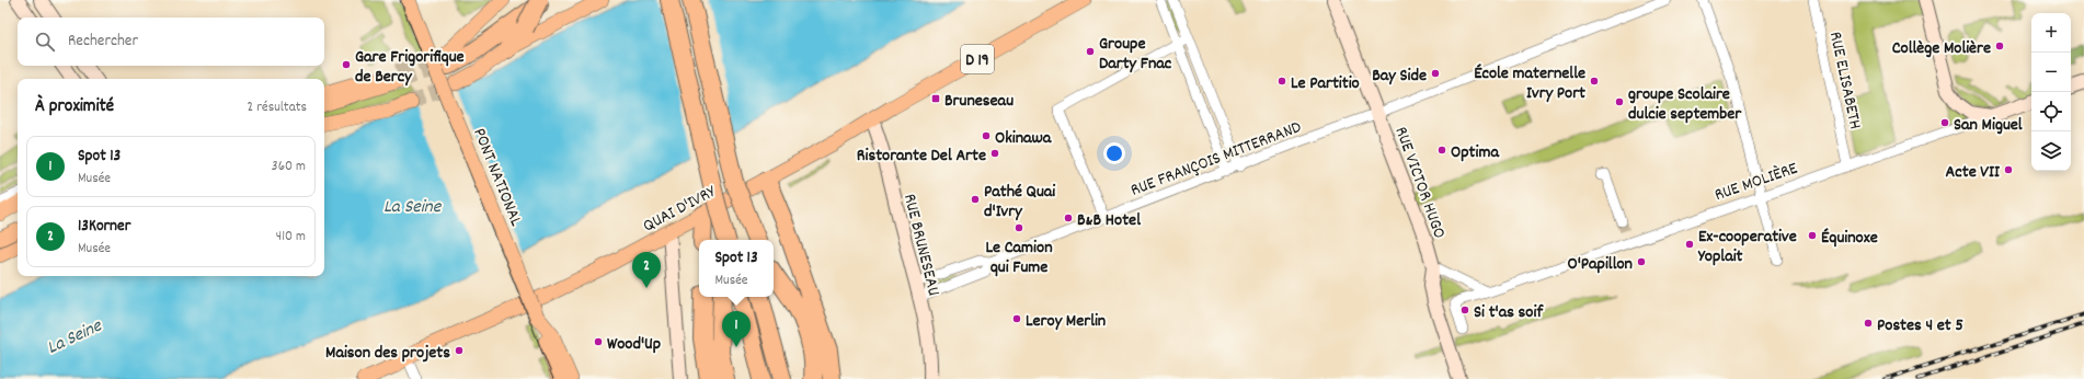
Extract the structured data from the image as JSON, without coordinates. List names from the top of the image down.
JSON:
{
  "streets": {
    "main road": [
      "D 19",
      "PONT NATIONAL",
      "RUE MOLIÈRE",
      "RUE VICTOR HUGO",
      "QUAI D'IVRY",
      "RUE BRUNESEAU"
    ],
    "street": ["RUE ELISABETH", "RUE FRANÇOIS MITTERRAND"]
  },
  "crossings": [
    ["D 19", "QUAI D'IVRY"],
    ["D 19", "RUE BRUNESEAU"],
    ["RUE ELISABETH", "RUE MOLIÈRE"],
    ["RUE FRANÇOIS MITTERRAND", "RUE VICTOR HUGO"],
    ["RUE FRANÇOIS MITTERRAND", "RUE BRUNESEAU"],
    ["QUAI D'IVRY", "RUE BRUNESEAU"]
  ],
  "water": ["La Seine"],
  "places": {
    "other": [
      "Collège Molière",
      "Groupe Darty Fnac",
      "Gare Frigorifique de Bercy",
      "Bay Side",
      "Le Partitio",
      "École maternelle Ivry Port",
      "groupe Scolaire dulcie september",
      "San Miguel",
      "Okinawa",
      "Optima",
      "Ristorante Del Arte",
      "Acte VII",
      "Pathé Quai d'Ivry",
      "B&B Hotel",
      "Le Camion qui Fume",
      "Équinoxe",
      "Ex-cooperative Yoplait",
      "O'Papillon",
      "Si t'as soif",
      "Leroy Merlin",
      "Postes 4 et 5",
      "Wood'Up",
      "Maison des projets"
    ],
    "transit": ["Bruneseau"]
  },
  "page": {
    "map_buttons": ["+", "−"],
    "search": "Rechercher",
    "heading": ["À proximité", "2 résultats"],
    "list": [
      {
        "mark": "1",
        "name": "Spot 13",
        "note": "Musée",
        "value": "360 m"
      },
      {
        "mark": "2",
        "name": "13Korner",
        "note": "Musée",
        "value": "410 m"
      }
    ],
    "popup": ["Spot 13", "Musée"],
    "pins": ["2", "1"]
  }
}
